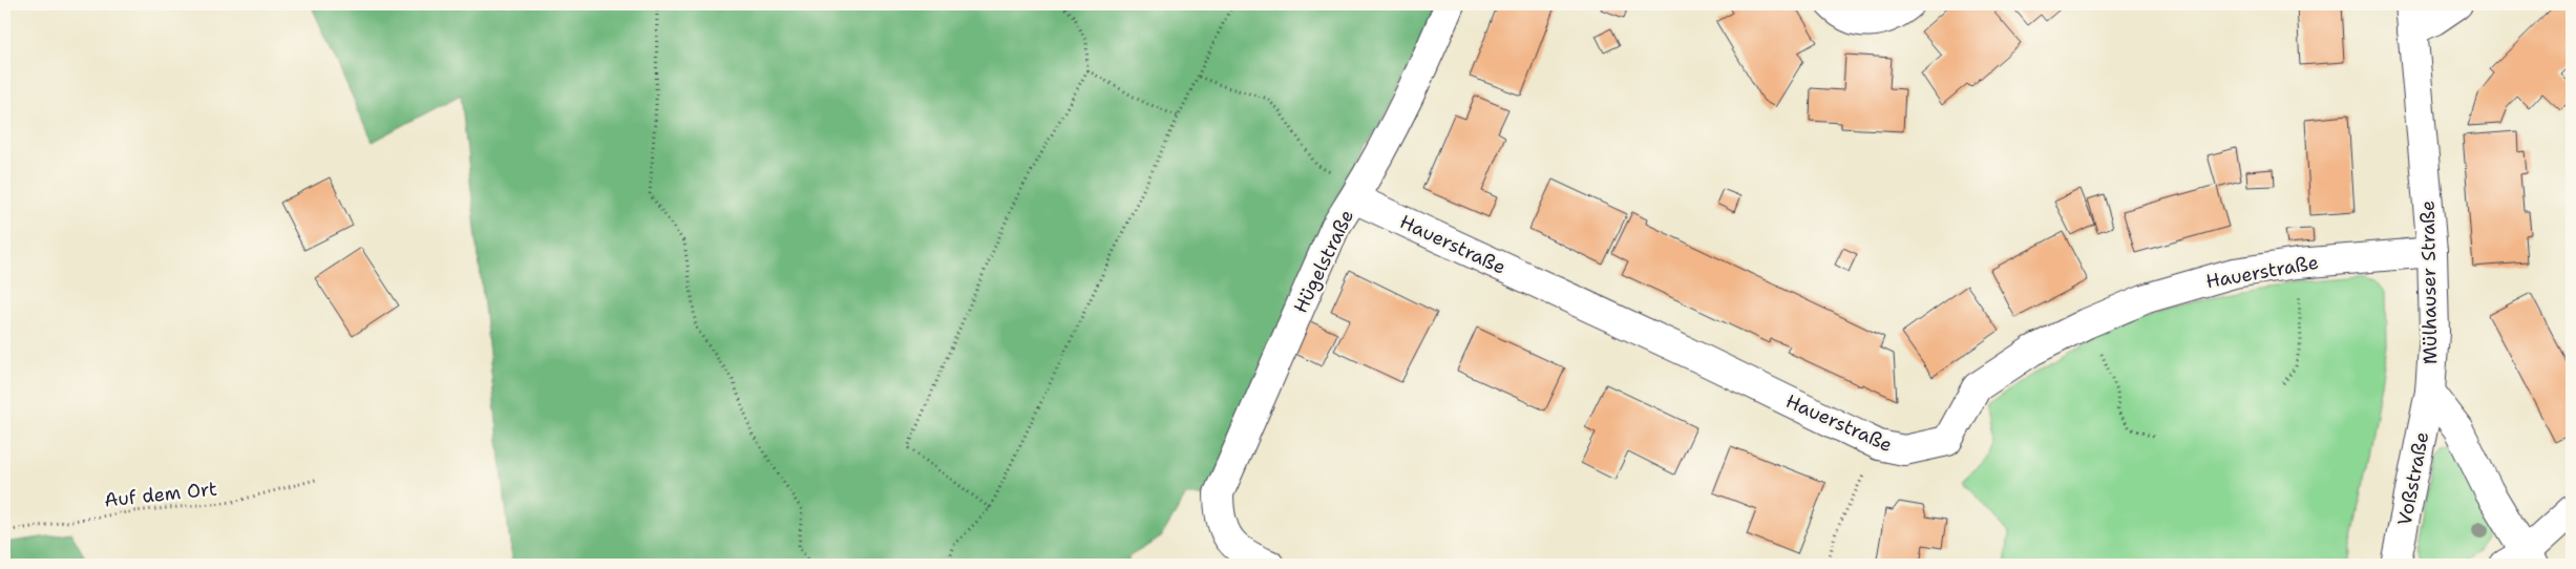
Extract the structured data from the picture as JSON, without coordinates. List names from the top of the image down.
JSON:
{
  "streets": {
    "street": [
      "Hauerstraße",
      "Hügelstraße",
      "Mülhauser Straße",
      "Voßstraße"
    ],
    "path": ["Auf dem Ort"]
  },
  "crossings": [
    ["Hauerstraße", "Hügelstraße"],
    ["Hauerstraße", "Mülhauser Straße"],
    ["Mülhauser Straße", "Voßstraße"]
  ]
}
